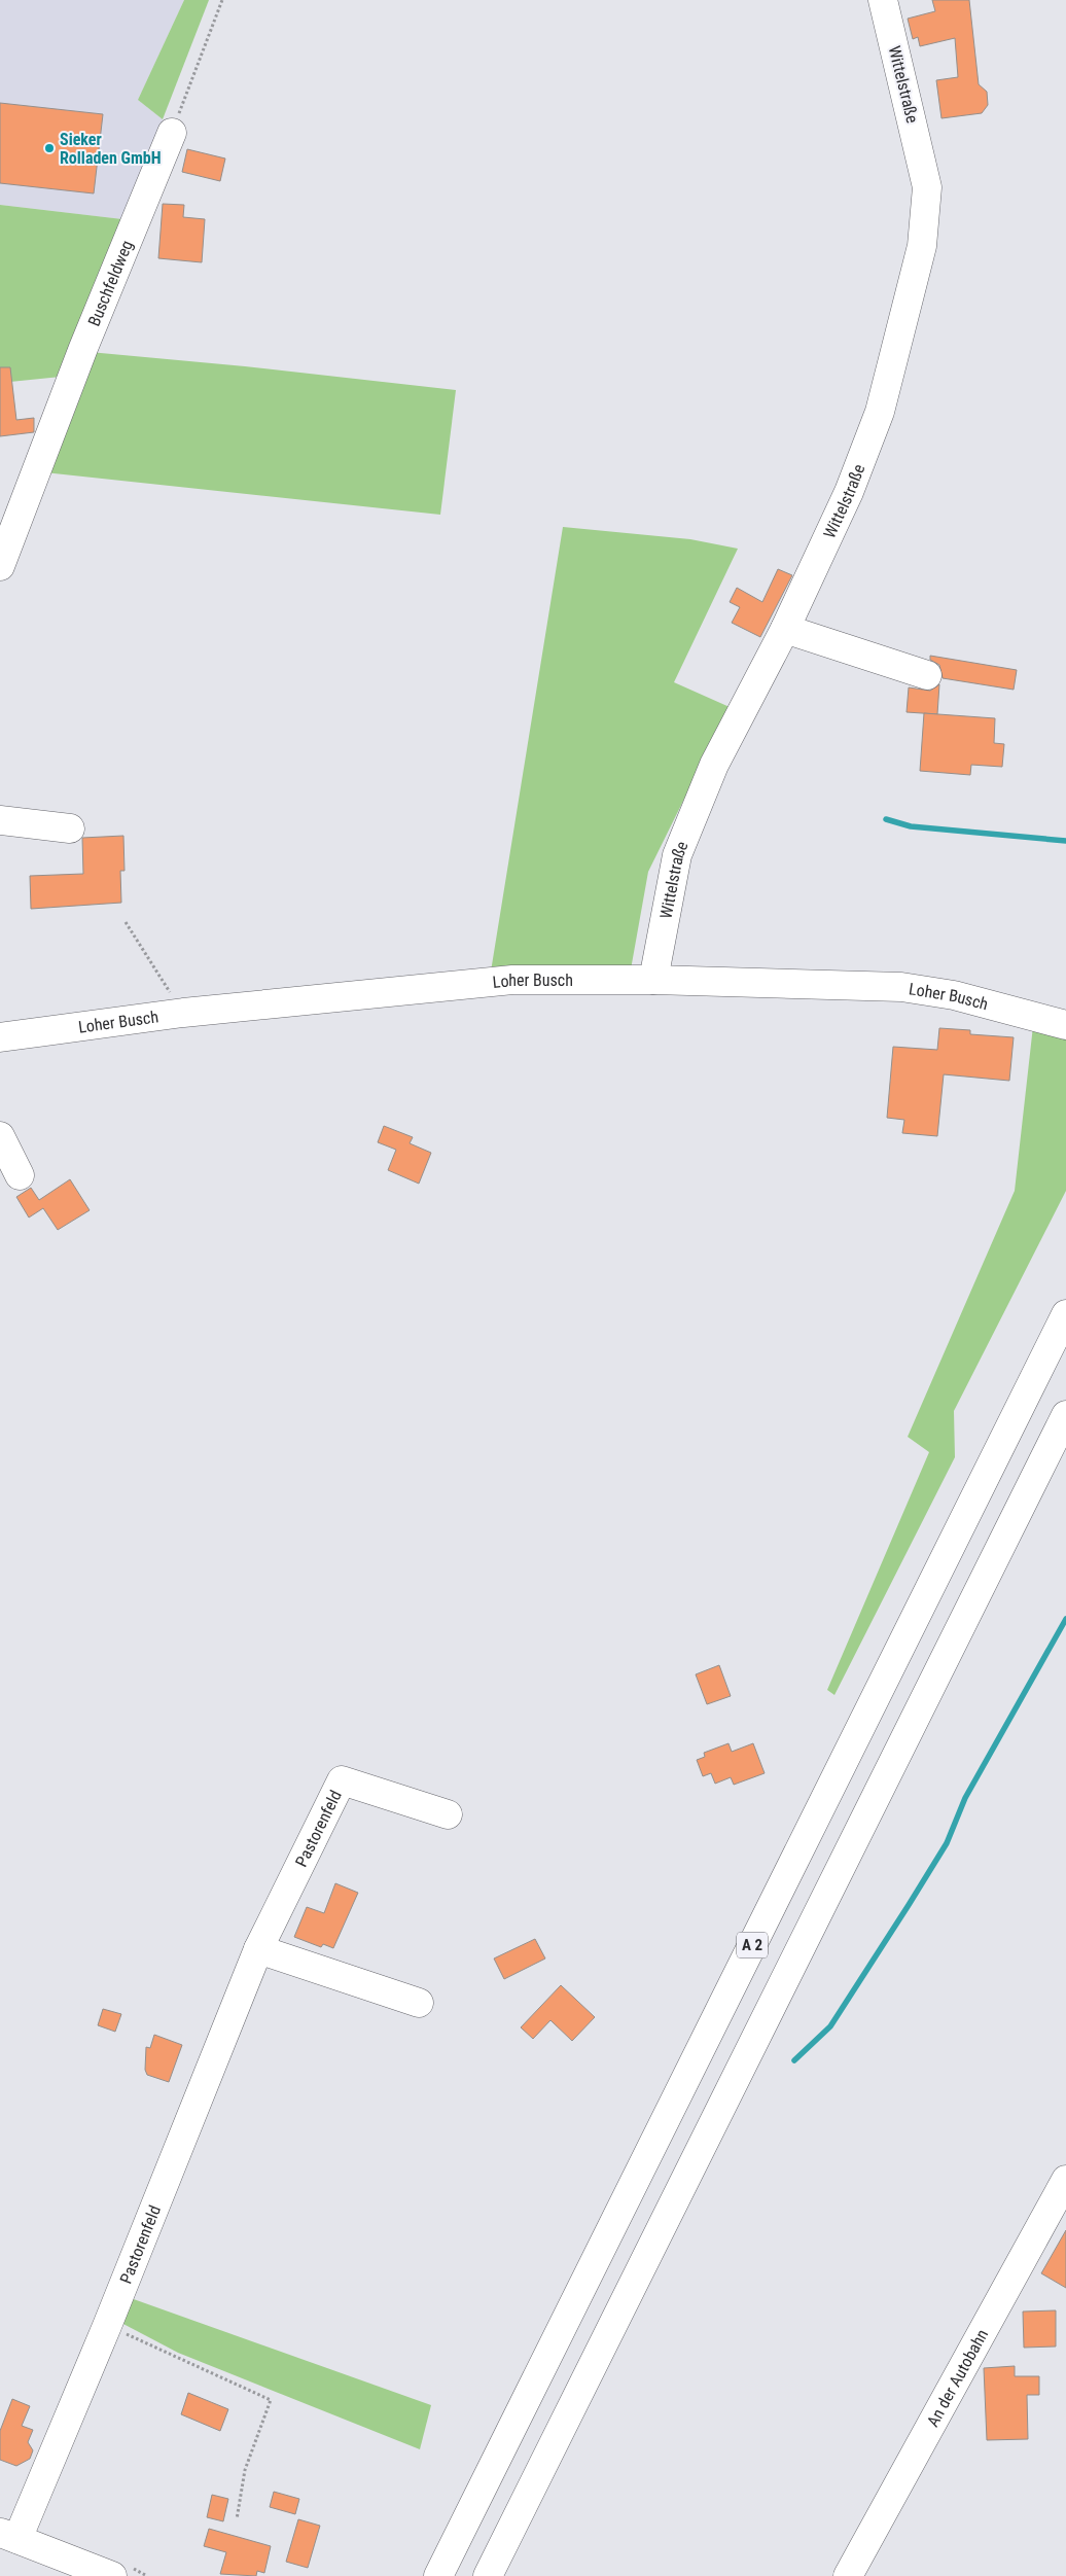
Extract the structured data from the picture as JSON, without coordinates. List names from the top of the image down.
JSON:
{
  "streets": {
    "main road": [
      "Wittelstraße",
      "Buschfeldweg",
      "Loher Busch",
      "Pastorenfeld",
      "A 2",
      "An der Autobahn"
    ]
  },
  "crossings": [
    ["Wittelstraße", "Loher Busch"]
  ],
  "places": ["Sieker Rolladen GmbH"]
}
